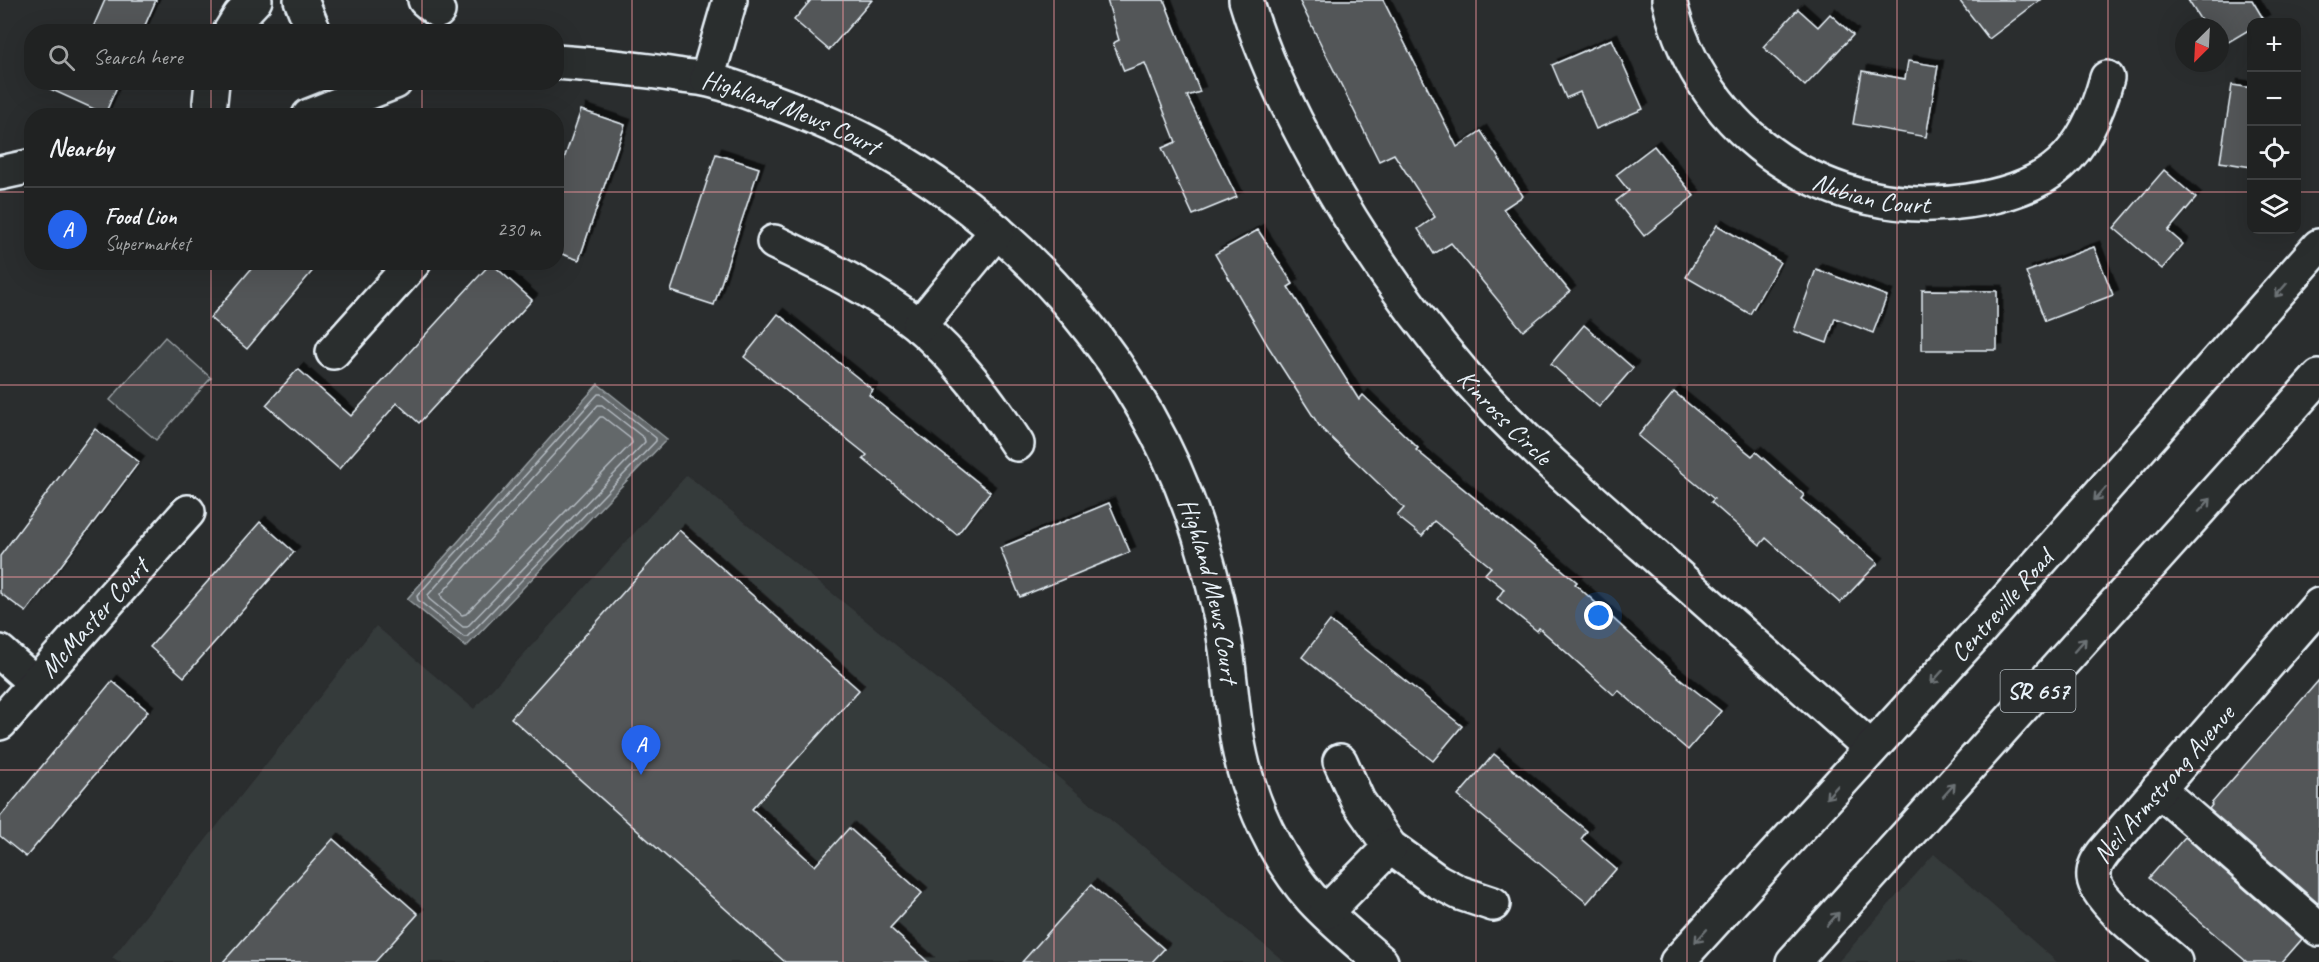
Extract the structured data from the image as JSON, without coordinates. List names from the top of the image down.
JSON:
{
  "streets": {
    "street": [
      "Highland Mews Court",
      "Nubian Court",
      "Kinross Circle",
      "Centreville Road",
      "McMaster Court",
      "SR 657",
      "Neil Armstrong Avenue"
    ]
  },
  "crossings": [
    ["Kinross Circle", "Centreville Road"]
  ],
  "north": "bottom left",
  "page": {
    "map_buttons": ["+", "−"],
    "search": "Search here",
    "heading": "Nearby",
    "list": [
      {
        "mark": "A",
        "name": "Food Lion",
        "note": "Supermarket",
        "value": "230 m"
      }
    ],
    "pins": "A"
  }
}
